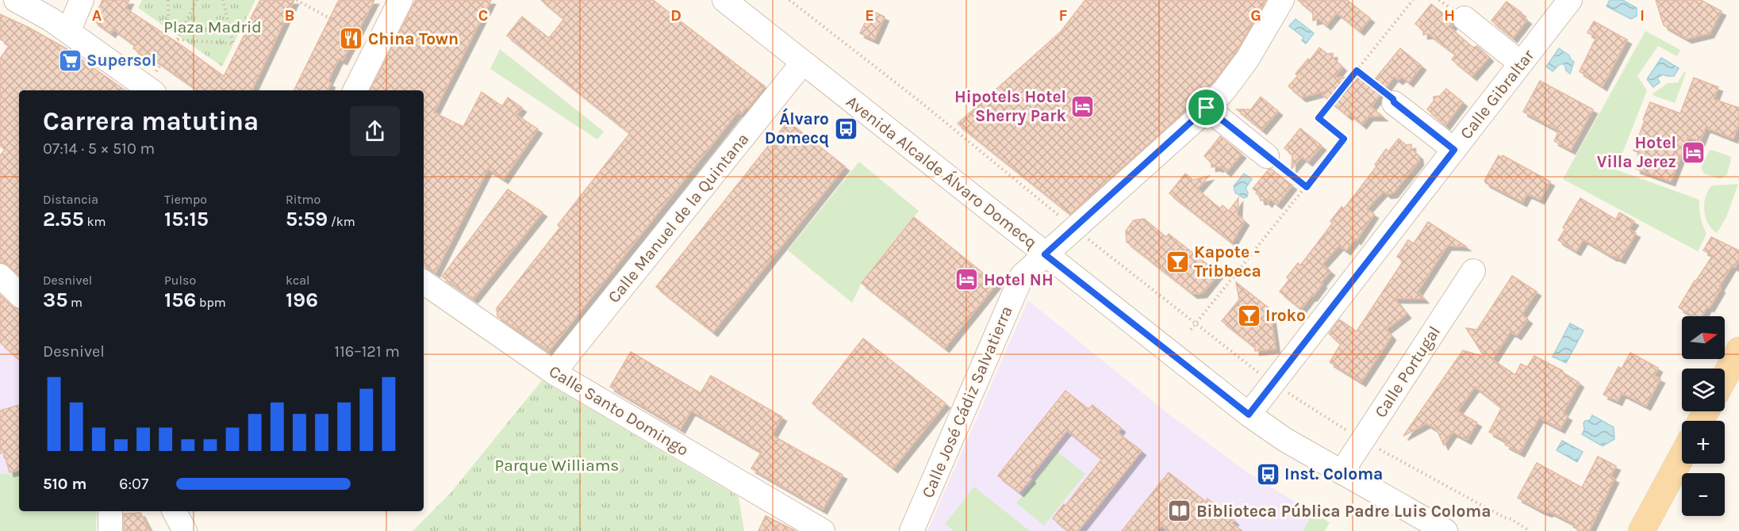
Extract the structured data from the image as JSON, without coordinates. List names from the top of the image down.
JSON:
{
  "streets": {
    "street": [
      "Calle Gibraltar",
      "Avenida Alcalde Álvaro Domecq",
      "Calle Manuel de la Quintana",
      "Calle Portugal",
      "Calle José Cádiz Salvatierra",
      "Calle Santo Domingo"
    ]
  },
  "crossings": [
    ["Calle Gibraltar", "Avenida Alcalde Álvaro Domecq"],
    ["Avenida Alcalde Álvaro Domecq", "Calle Manuel de la Quintana"],
    ["Avenida Alcalde Álvaro Domecq", "Calle Portugal"],
    ["Avenida Alcalde Álvaro Domecq", "Calle José Cádiz Salvatierra"],
    ["Calle Manuel de la Quintana", "Calle Santo Domingo"]
  ],
  "parks": ["Plaza Madrid", "Parque Williams"],
  "places": {
    "restaurant": ["China Town"],
    "supermarket": ["Supersol"],
    "hotel": ["Hipotels Hotel Sherry Park", "Hotel Villa Jerez", "Hotel NH"],
    "bus stop": ["Álvaro Domecq", "Inst. Coloma"],
    "bar": ["Kapote - Tribbeca", "Iroko"],
    "library": ["Biblioteca Pública Padre Luis Coloma"]
  },
  "north": "right",
  "page": {
    "heading": ["Carrera matutina", "07:14 · 5 × 510 m"],
    "stats": [
      ["Distancia", "2.55 km"],
      ["Tiempo", "15:15"],
      ["Ritmo", "5:59 /km"],
      ["Desnivel", "35 m"],
      ["Pulso", "156 bpm"],
      ["kcal", "196"]
    ],
    "map_buttons": ["+", "−"],
    "chart": ["Desnivel", "116–121 m"],
    "list": [
      {
        "name": "510 m",
        "note": "6:07"
      }
    ]
  },
  "grid": {
    "columns": [
      "A",
      "B",
      "C",
      "D",
      "E",
      "F",
      "G",
      "H",
      "I"
    ]
  }
}
